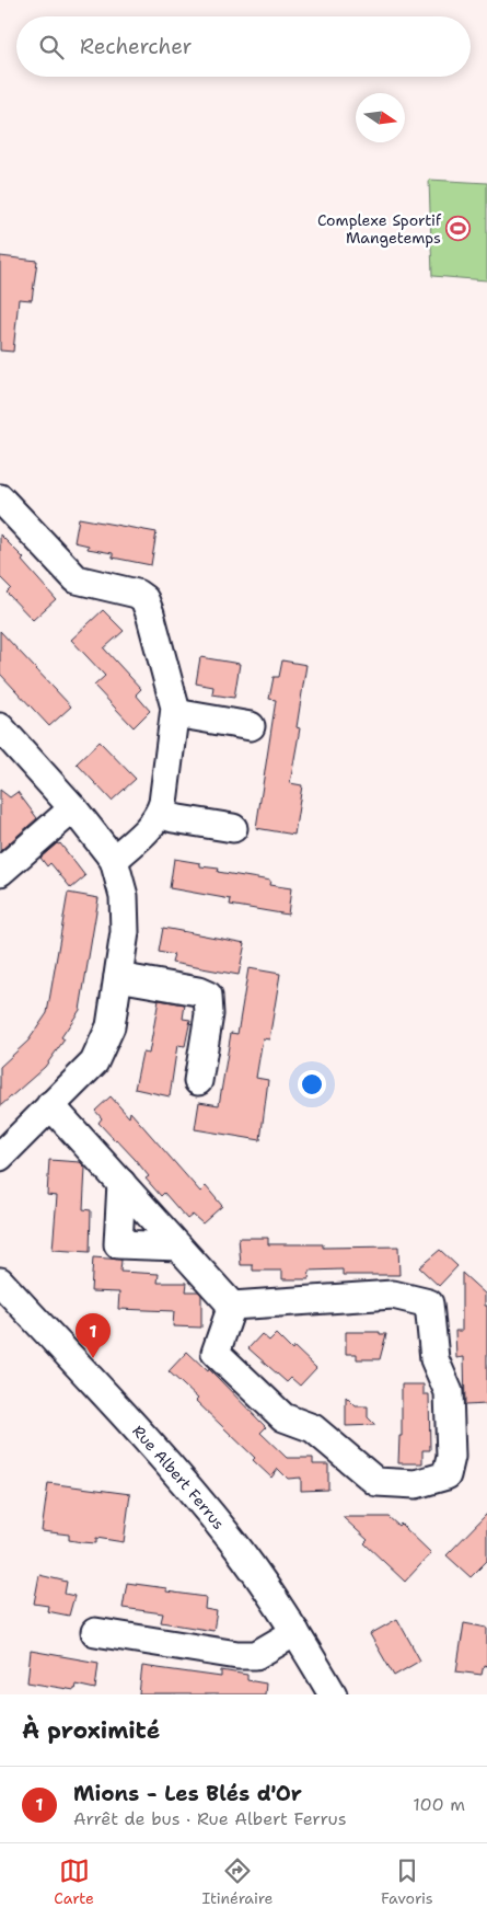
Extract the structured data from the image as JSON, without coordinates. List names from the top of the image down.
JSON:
{
  "streets": {
    "street": ["Rue Albert Ferrus"]
  },
  "places": {
    "sports": ["Complexe Sportif Mangetemps"]
  },
  "north": "right",
  "page": {
    "search": "Rechercher",
    "pins": "1",
    "heading": "À proximité",
    "list": [
      {
        "mark": "1",
        "name": "Mions - Les Blés d'Or",
        "note": "Arrêt de bus · Rue Albert Ferrus",
        "value": "100 m"
      }
    ],
    "nav": ["Carte", "Itinéraire", "Favoris"]
  }
}
